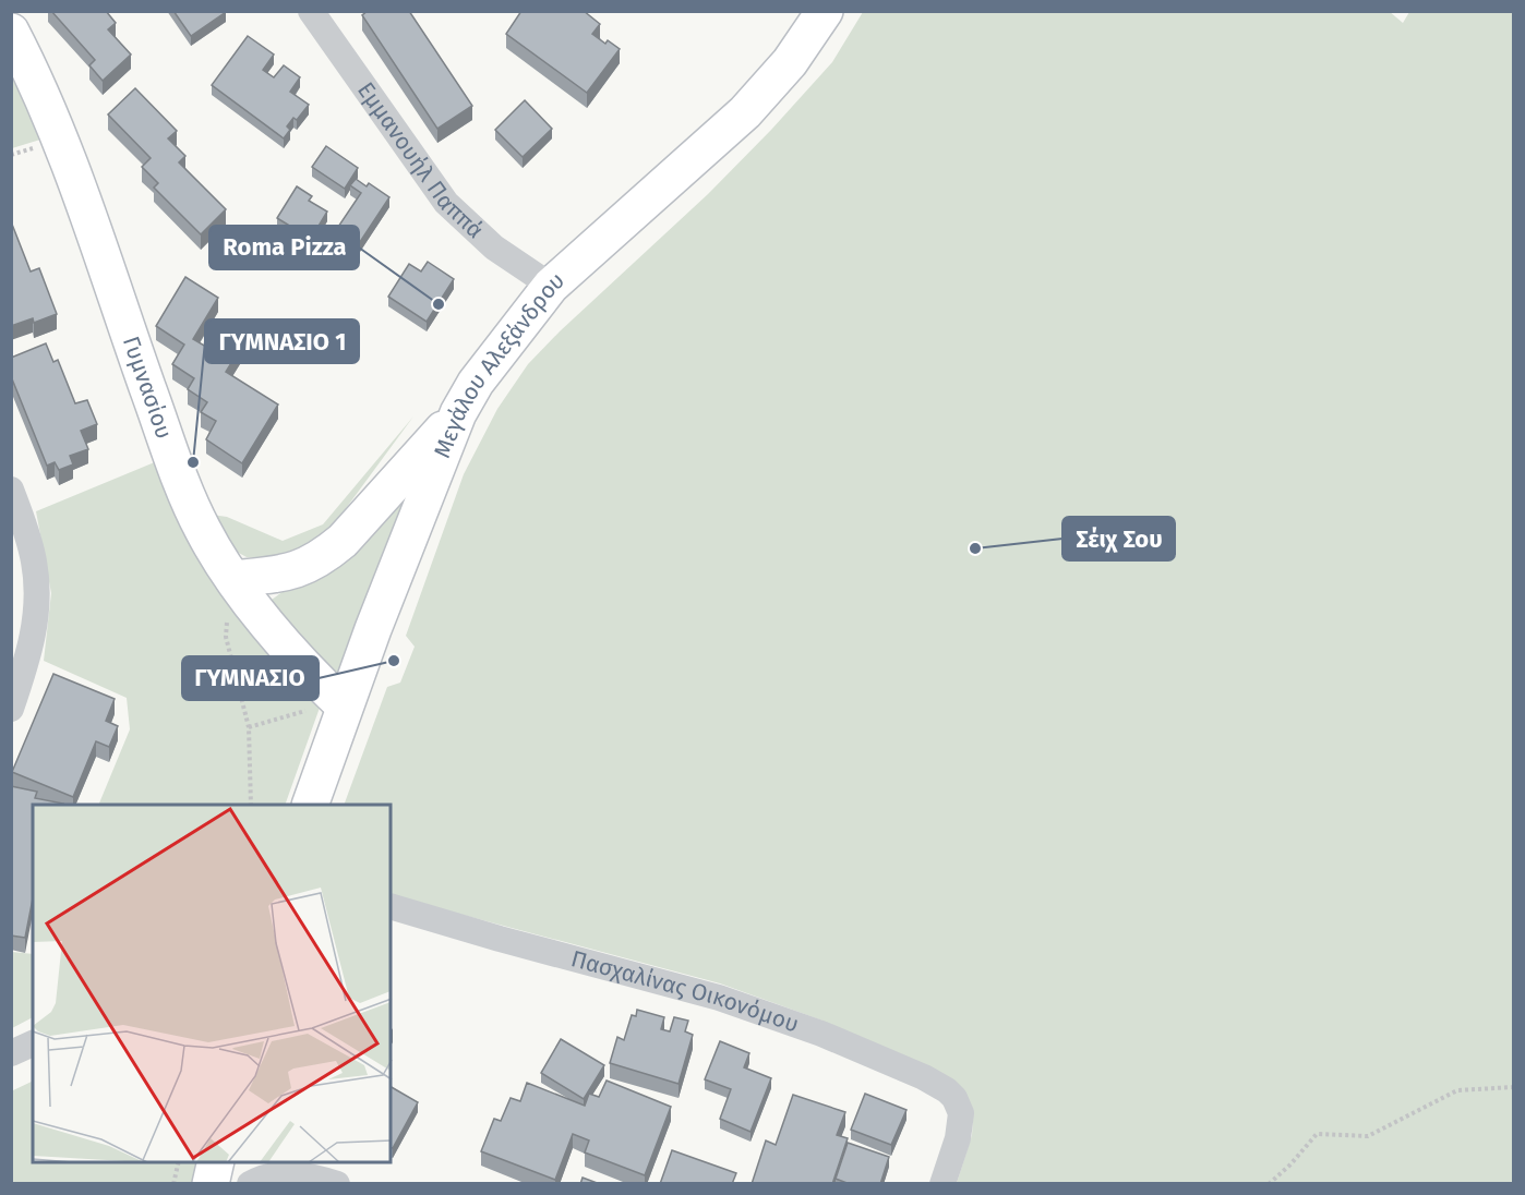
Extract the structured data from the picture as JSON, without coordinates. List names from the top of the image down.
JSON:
{
  "streets": {
    "main road": ["Μεγάλου Αλεξάνδρου", "Γυμνασίου"],
    "street": ["Εμμανουήλ Παππά", "Πασχαλίνας Οικονόμου"]
  },
  "crossings": [
    ["Εμμανουήλ Παππά", "Μεγάλου Αλεξάνδρου"],
    ["Μεγάλου Αλεξάνδρου", "Γυμνασίου"]
  ],
  "places": [
    "Roma Pizza",
    "ΓΥΜΝΑΣΙΟ 1",
    "Σέιχ Σου",
    "ΓΥΜΝΑΣΙΟ"
  ]
}
